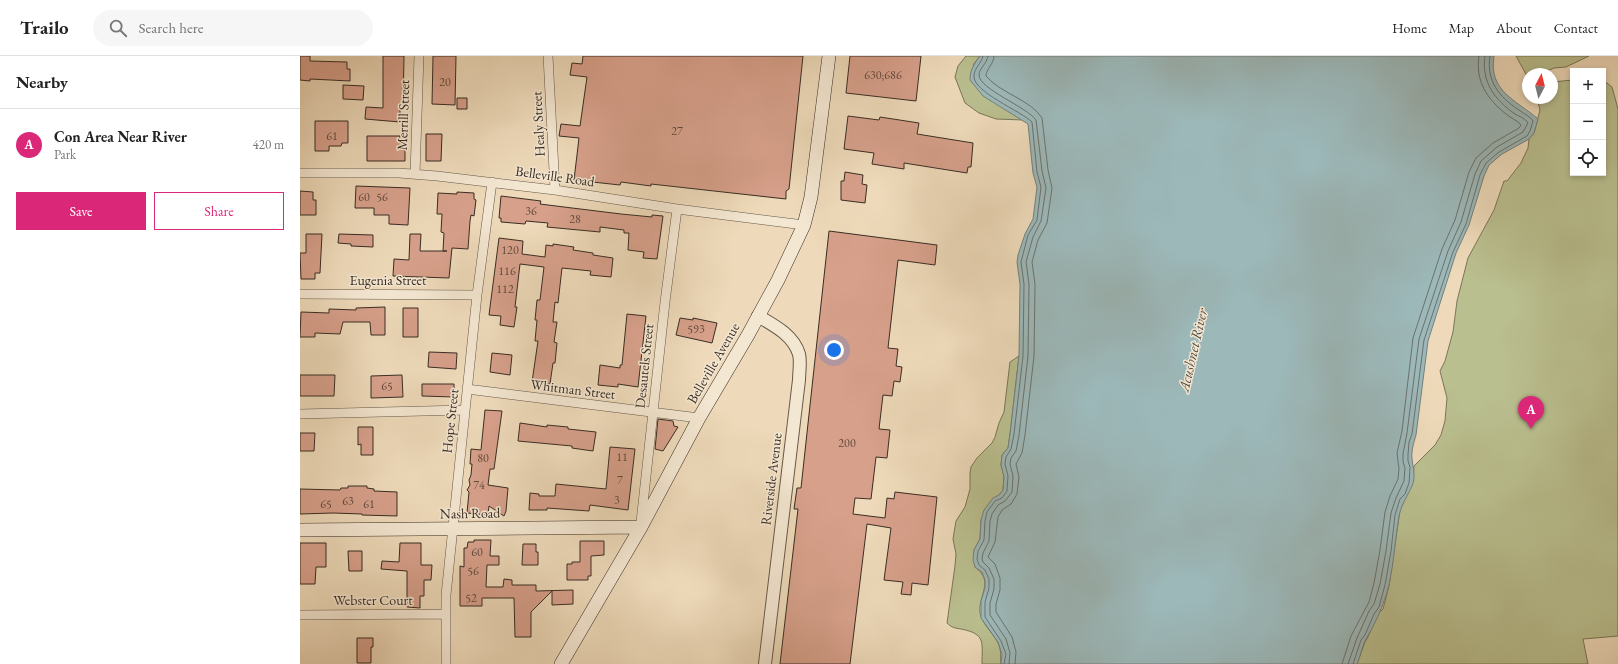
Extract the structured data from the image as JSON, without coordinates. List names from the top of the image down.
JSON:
{
  "streets": {
    "main road": ["Belleville Avenue", "Nash Road"],
    "street": [
      "Merrill Street",
      "Healy Street",
      "Belleville Road",
      "Eugenia Street",
      "Desautels Street",
      "Whitman Street",
      "Hope Street",
      "Riverside Avenue",
      "Webster Court"
    ]
  },
  "crossings": [
    ["Merrill Street", "Belleville Road"],
    ["Healy Street", "Belleville Road"],
    ["Belleville Road", "Belleville Avenue"],
    ["Belleville Road", "Desautels Street"],
    ["Belleville Road", "Hope Street"],
    ["Eugenia Street", "Hope Street"],
    ["Belleville Avenue", "Desautels Street"],
    ["Belleville Avenue", "Whitman Street"],
    ["Belleville Avenue", "Riverside Avenue"],
    ["Belleville Avenue", "Nash Road"],
    ["Desautels Street", "Whitman Street"],
    ["Desautels Street", "Nash Road"],
    ["Whitman Street", "Hope Street"],
    ["Hope Street", "Nash Road"],
    ["Hope Street", "Webster Court"]
  ],
  "water": ["Acushnet River"],
  "house_numbers": [
    "630;686",
    "20",
    "27",
    "61",
    "60",
    "56",
    "36",
    "28",
    "120",
    "116",
    "112",
    "593",
    "65",
    "200",
    "11",
    "80",
    "7",
    "74",
    "3",
    "63",
    "65",
    "61",
    "60",
    "56",
    "52"
  ],
  "north": "top",
  "page": {
    "header": "Trailo",
    "search": "Search here",
    "nav": [
      "Home",
      "Map",
      "About",
      "Contact"
    ],
    "heading": "Nearby",
    "map_buttons": ["+", "−"],
    "list": [
      {
        "mark": "A",
        "name": "Con Area Near River",
        "note": "Park",
        "value": "420 m"
      }
    ],
    "buttons": ["Save", "Share"],
    "pins": "A"
  }
}
